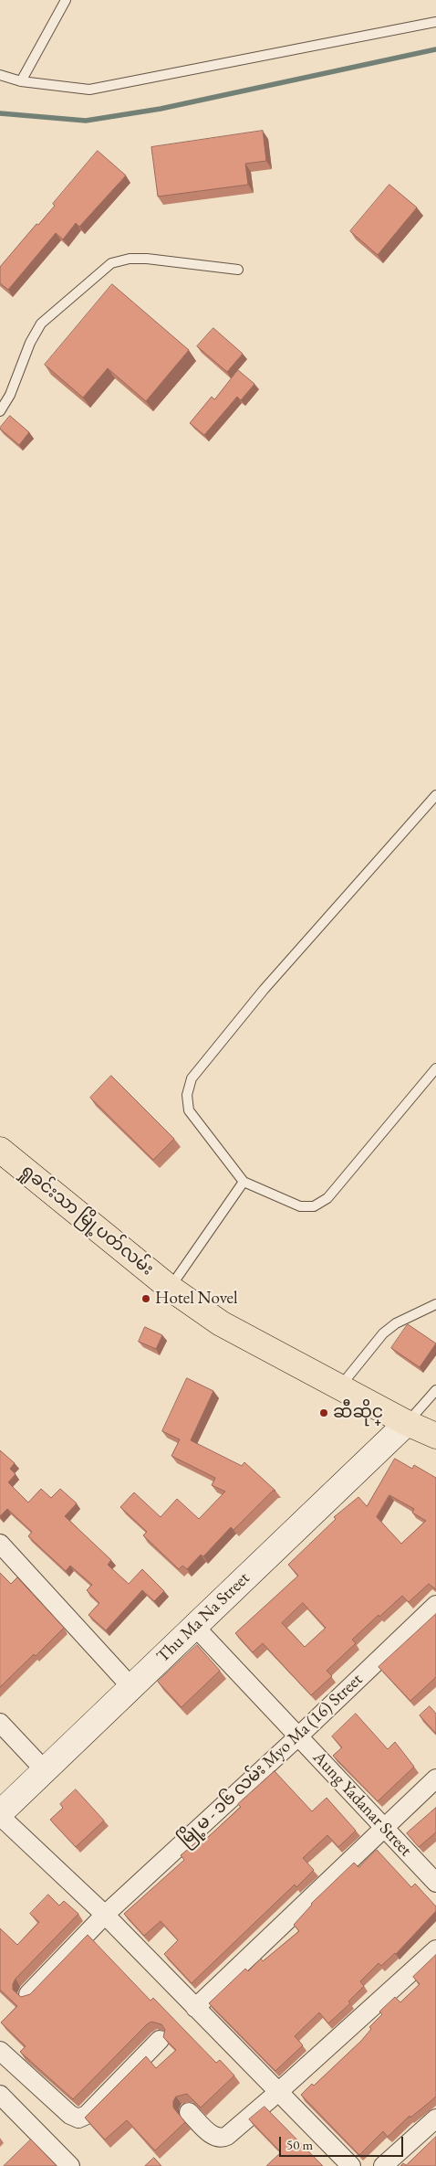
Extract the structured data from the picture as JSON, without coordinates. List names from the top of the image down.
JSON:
{
  "streets": {
    "main road": ["ရှုခင်းသာ မြို့ပတ်လမ်း"],
    "street": ["Thu Ma Na Street", "မြို့မ - ၁၆ လမ်း Myo Ma (16) Street", "Aung Yadanar Street"]
  },
  "crossings": [
    ["ရှုခင်းသာ မြို့ပတ်လမ်း", "Thu Ma Na Street"],
    ["Thu Ma Na Street", "Aung Yadanar Street"],
    ["မြို့မ - ၁၆ လမ်း Myo Ma (16) Street", "Aung Yadanar Street"]
  ],
  "places": ["Hotel Novel", "ဆီဆိုင္"],
  "scale_bar": "50 m"
}
